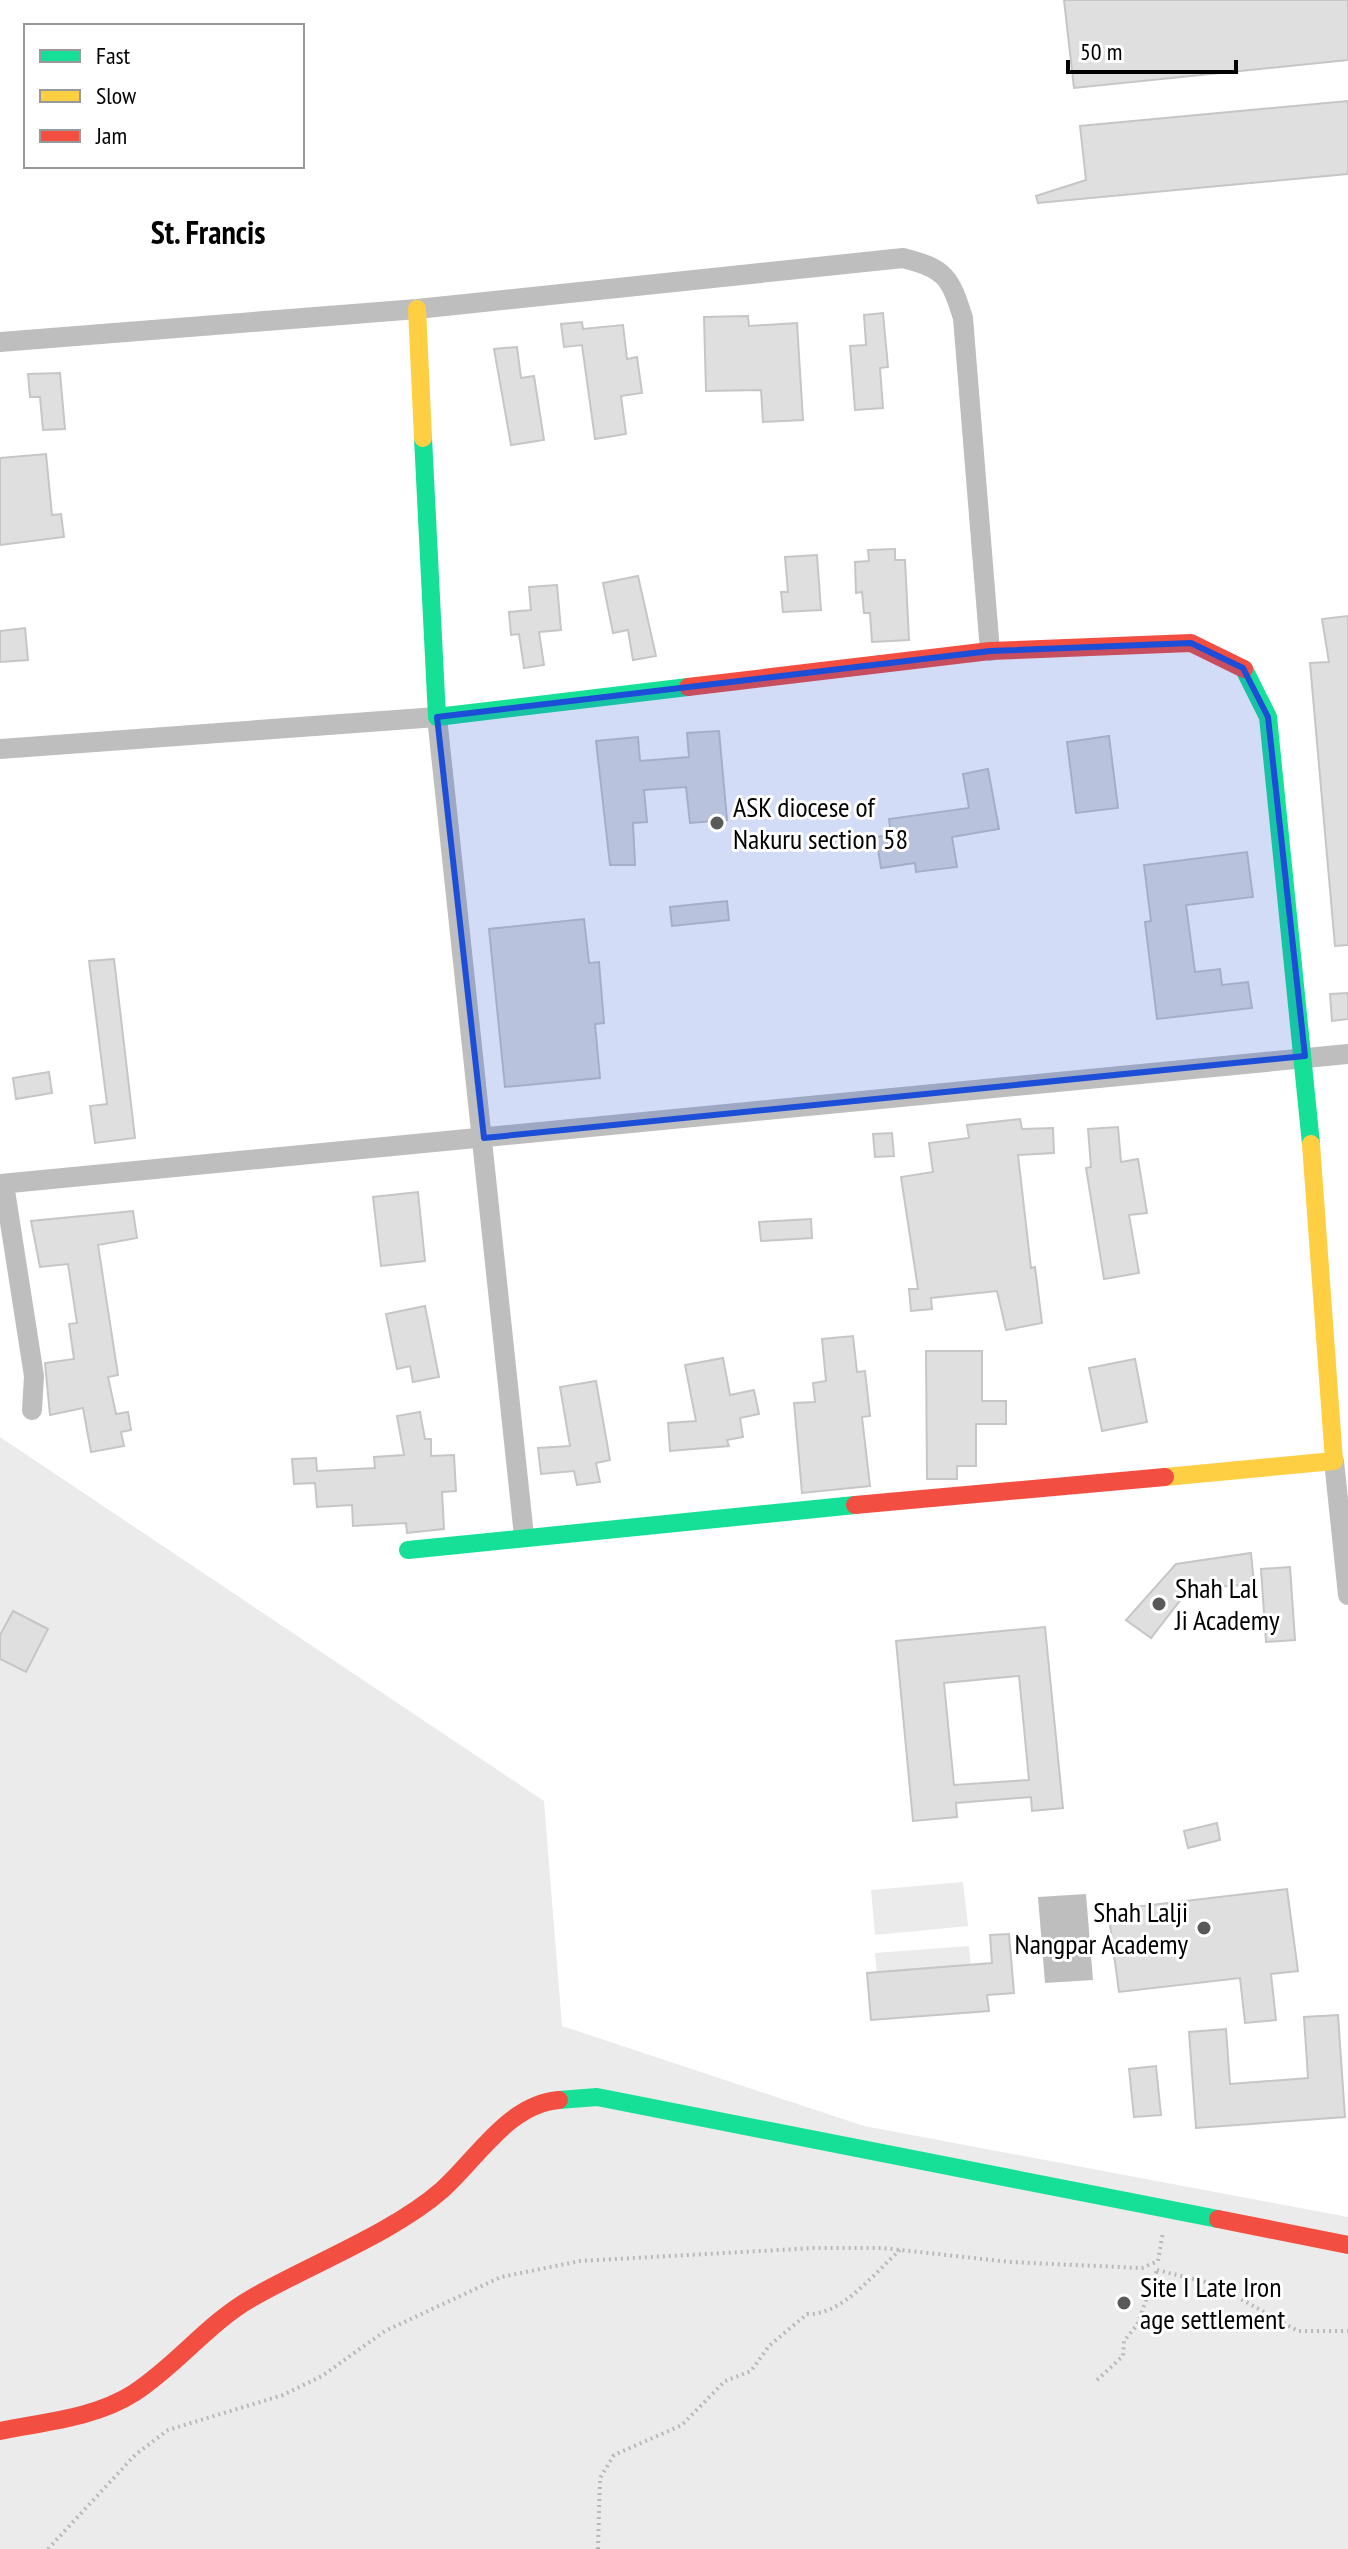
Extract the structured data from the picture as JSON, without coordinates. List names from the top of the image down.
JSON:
{
  "districts": ["St. Francis"],
  "places": [
    "ASK diocese of Nakuru section 58",
    "Shah Lal Ji Academy",
    "Shah Lalji Nangpar Academy",
    "Site I Late Iron age settlement"
  ],
  "legend": ["Fast", "Slow", "Jam"],
  "scale_bar": "50 m"
}
